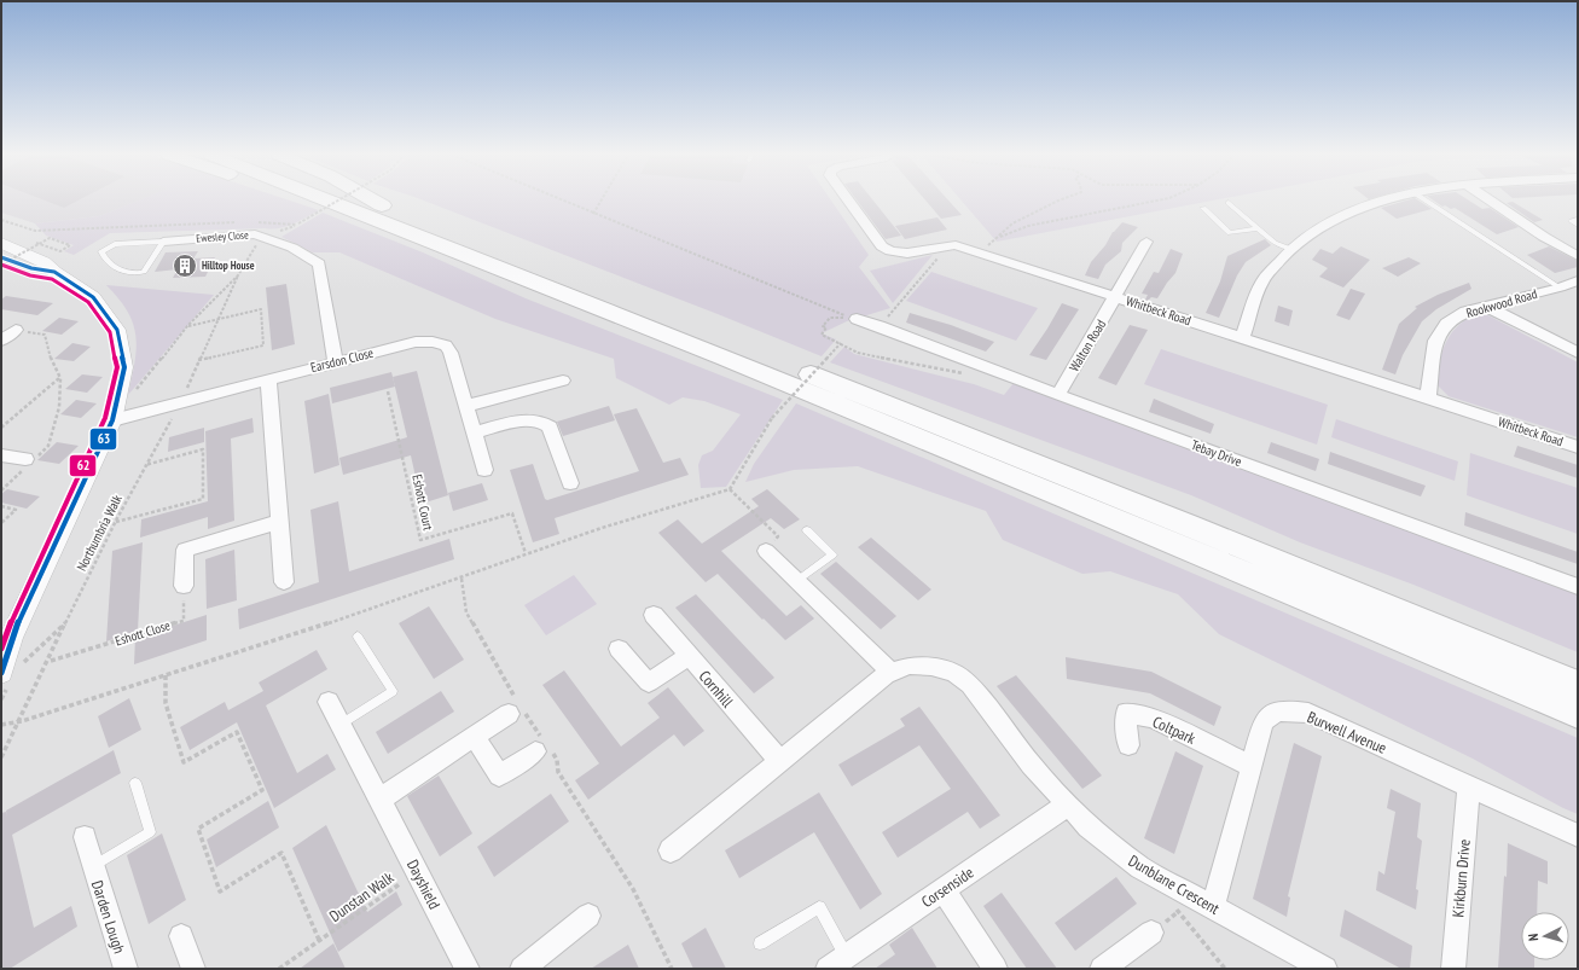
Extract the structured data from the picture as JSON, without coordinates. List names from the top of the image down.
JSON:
{
  "streets": {
    "street": [
      "Ewesley Close",
      "Rookwood Road",
      "Whitbeck Road",
      "Walton Road",
      "Earsdon Close",
      "Tebay Drive",
      "Cornhill",
      "Coltpark",
      "Burwell Avenue",
      "Kirkburn Drive",
      "Dayshield",
      "Dunblane Crescent",
      "Corsenside",
      "Darden Lough"
    ],
    "path": [
      "Eshott Court",
      "Northumbria Walk",
      "Eshott Close",
      "Dunstan Walk"
    ]
  },
  "crossings": [
    ["Ewesley Close", "Earsdon Close"],
    ["Rookwood Road", "Whitbeck Road"],
    ["Whitbeck Road", "Walton Road"],
    ["Walton Road", "Tebay Drive"],
    ["Earsdon Close", "Northumbria Walk"],
    ["Northumbria Walk", "Eshott Close"],
    ["Coltpark", "Burwell Avenue"],
    ["Burwell Avenue", "Kirkburn Drive"],
    ["Burwell Avenue", "Dunblane Crescent"],
    ["Dayshield", "Dunstan Walk"],
    ["Dunblane Crescent", "Corsenside"]
  ],
  "places": {
    "building": ["Hilltop House"]
  },
  "lines": ["transit line 63", "transit line 62"],
  "north": "left"
}
